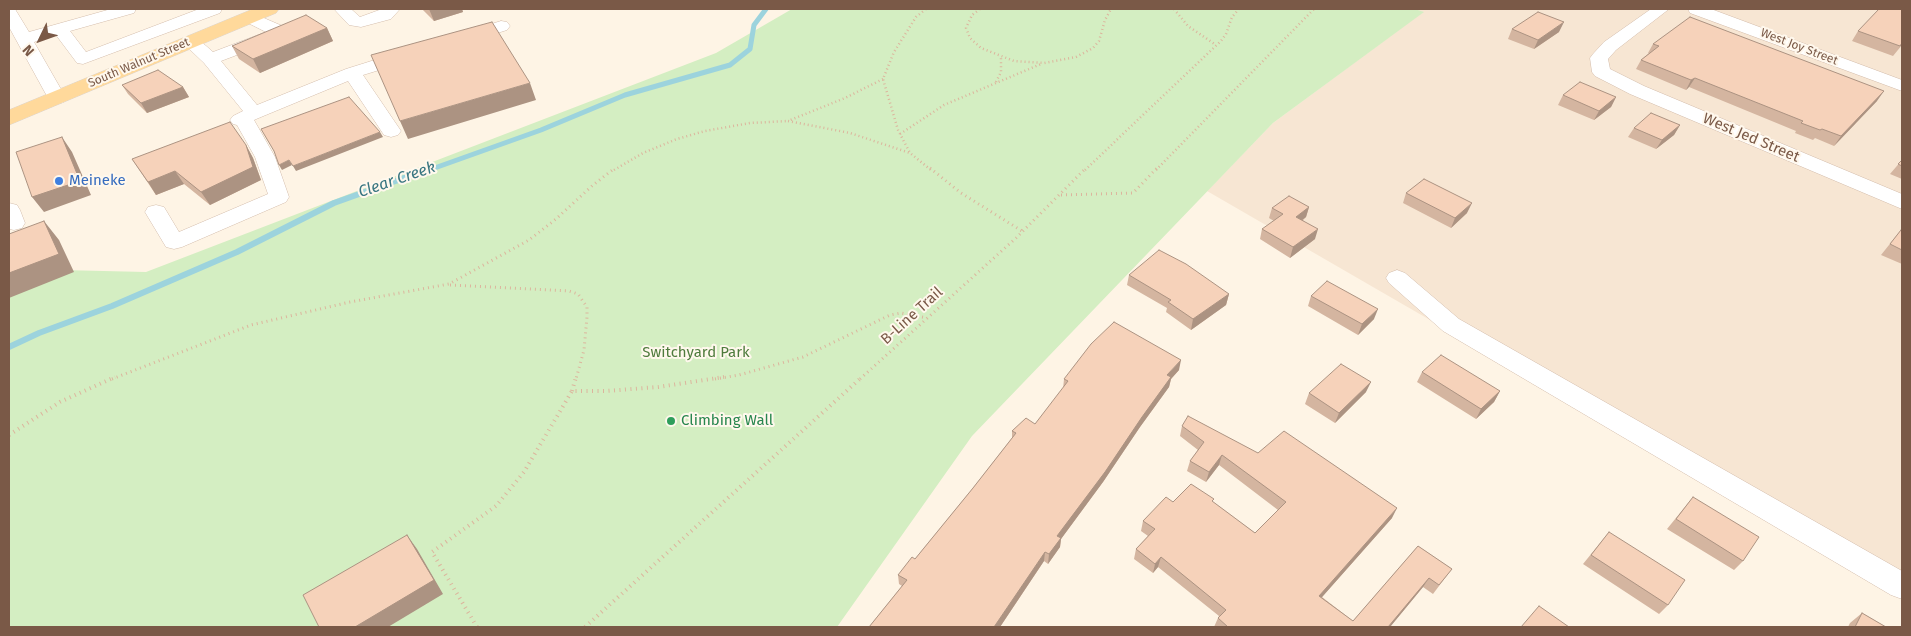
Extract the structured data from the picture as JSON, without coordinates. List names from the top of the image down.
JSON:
{
  "streets": {
    "main road": ["South Walnut Street"],
    "street": ["West Joy Street", "West Jed Street"],
    "path": ["B-Line Trail"]
  },
  "water": ["Clear Creek"],
  "parks": ["Switchyard Park"],
  "places": ["Meineke", "Climbing Wall"],
  "north": "bottom left"
}
